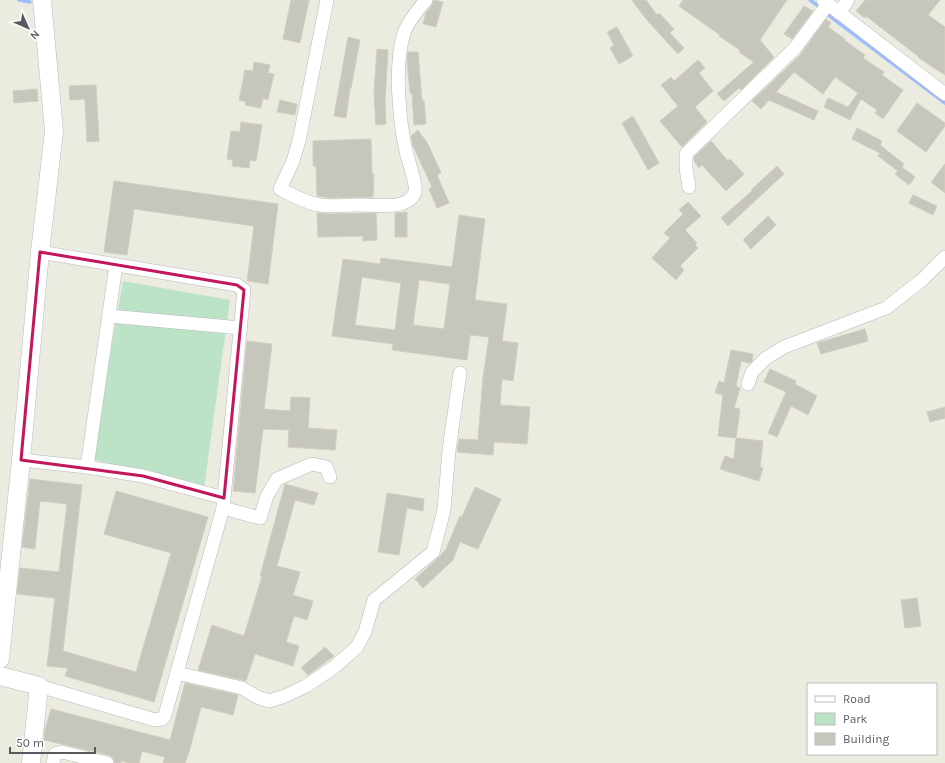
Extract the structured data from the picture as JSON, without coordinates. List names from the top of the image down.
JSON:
{
  "legend": ["Road", "Park", "Building"],
  "scale_bar": "50 m",
  "north": "bottom right"
}
